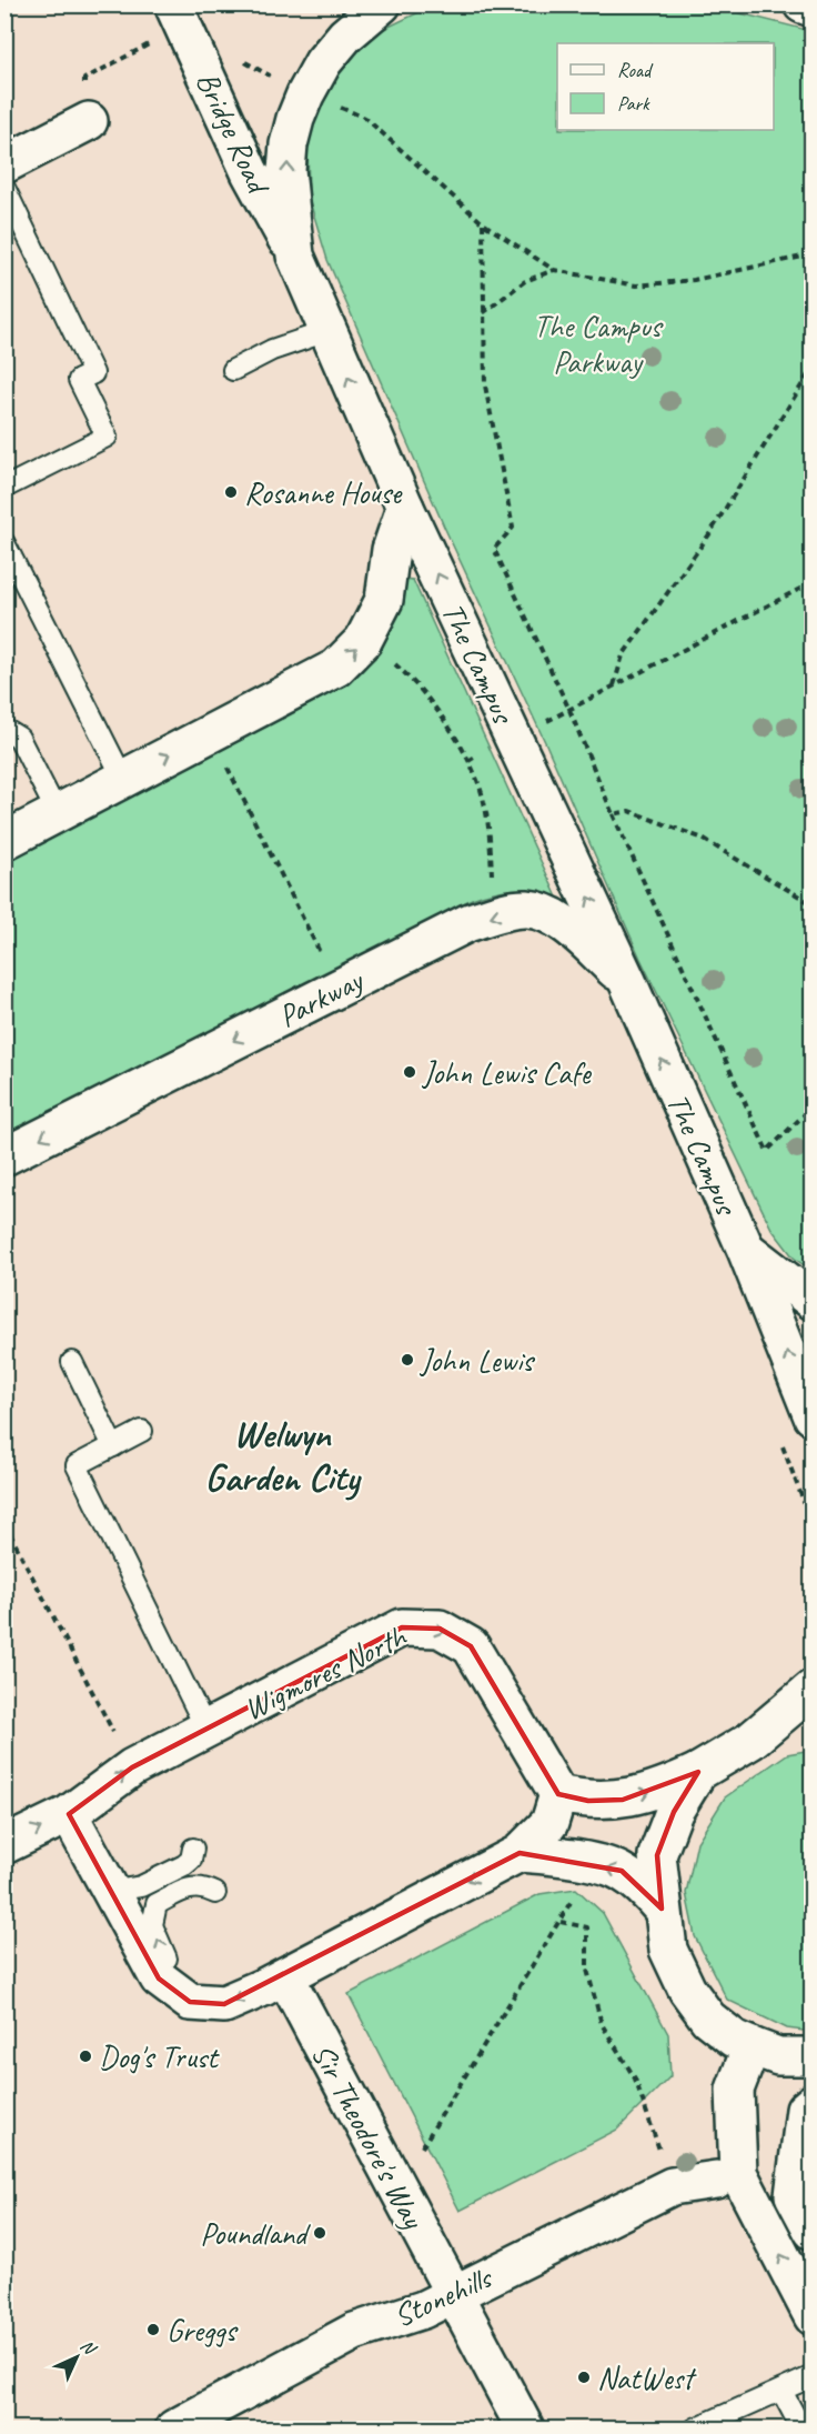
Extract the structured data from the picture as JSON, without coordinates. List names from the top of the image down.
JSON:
{
  "streets": {
    "street": [
      "Bridge Road",
      "The Campus",
      "Parkway",
      "Wigmores North",
      "Sir Theodore's Way",
      "Stonehills"
    ]
  },
  "crossings": [
    ["Bridge Road", "The Campus"],
    ["The Campus", "Parkway"],
    ["Sir Theodore's Way", "Stonehills"]
  ],
  "one_way": ["The Campus"],
  "districts": ["Welwyn Garden City"],
  "parks": ["The Campus Parkway"],
  "places": [
    "Rosanne House",
    "John Lewis Cafe",
    "John Lewis",
    "Dog's Trust",
    "Poundland",
    "Greggs",
    "NatWest"
  ],
  "legend": ["Road", "Park"],
  "north": "top right"
}
